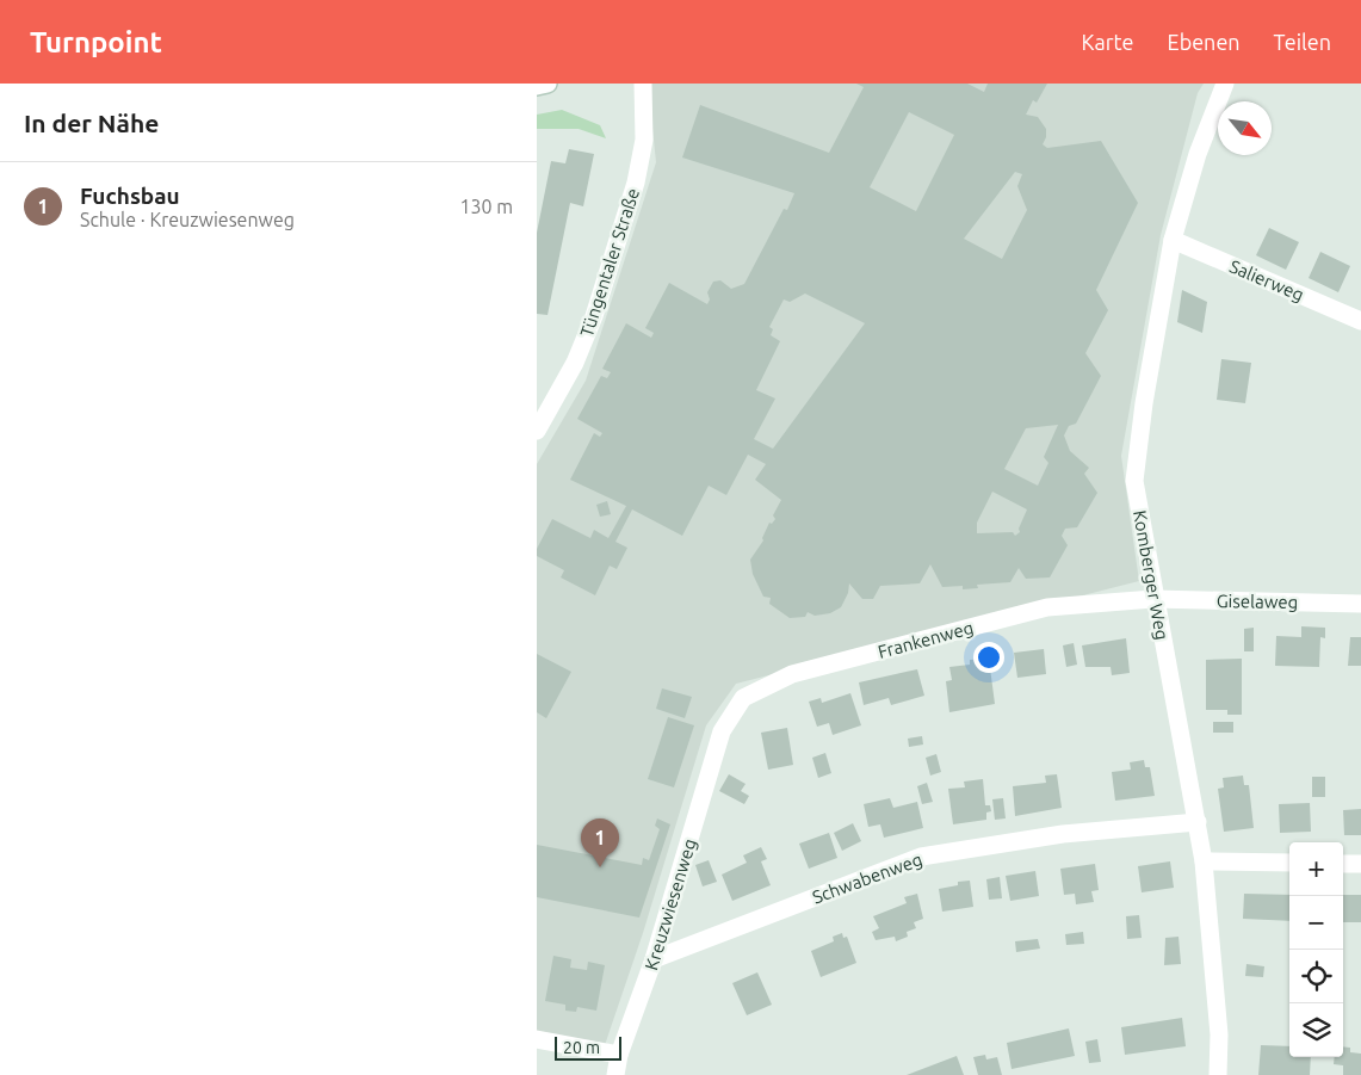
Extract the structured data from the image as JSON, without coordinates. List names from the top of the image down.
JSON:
{
  "streets": {
    "street": [
      "Tüngentaler Straße",
      "Salierweg",
      "Komberger Weg",
      "Giselaweg",
      "Frankenweg",
      "Schwabenweg",
      "Kreuzwiesenweg"
    ]
  },
  "crossings": [
    ["Salierweg", "Komberger Weg"],
    ["Komberger Weg", "Giselaweg"],
    ["Komberger Weg", "Frankenweg"],
    ["Komberger Weg", "Schwabenweg"],
    ["Giselaweg", "Frankenweg"],
    ["Frankenweg", "Kreuzwiesenweg"],
    ["Schwabenweg", "Kreuzwiesenweg"]
  ],
  "scale_bar": "20 m",
  "north": "bottom right",
  "page": {
    "header": "Turnpoint",
    "nav": ["Karte", "Ebenen", "Teilen"],
    "heading": "In der Nähe",
    "list": [
      {
        "mark": "1",
        "name": "Fuchsbau",
        "note": "Schule · Kreuzwiesenweg",
        "value": "130 m"
      }
    ],
    "pins": "1",
    "map_buttons": ["+", "−"],
    "scale": "20 m"
  }
}
